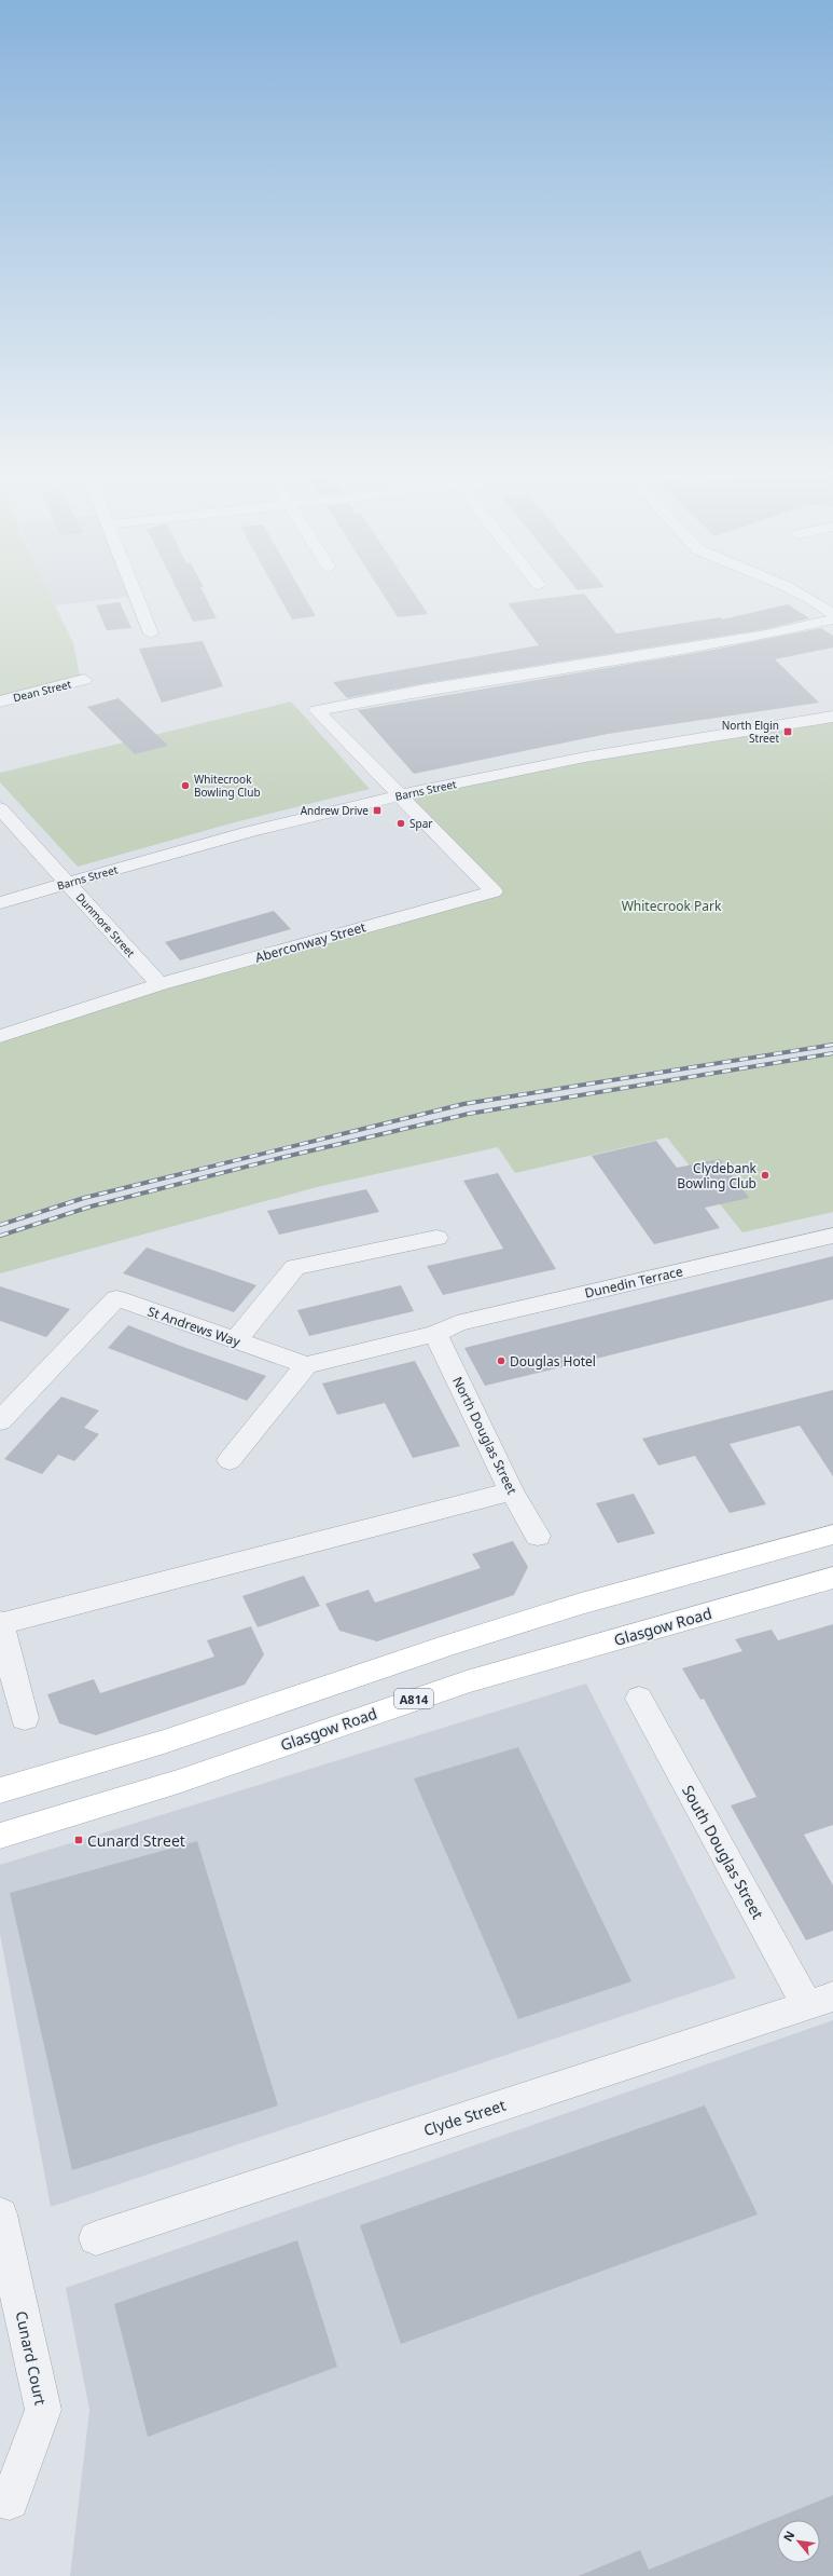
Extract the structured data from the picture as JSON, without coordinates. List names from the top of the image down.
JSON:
{
  "streets": {
    "main road": ["Glasgow Road", "A814"],
    "street": [
      "Dean Street",
      "Barns Street",
      "Dunmore Street",
      "Aberconway Street",
      "Dunedin Terrace",
      "St Andrews Way",
      "North Douglas Street",
      "South Douglas Street",
      "Clyde Street",
      "Cunard Court"
    ]
  },
  "crossings": [
    ["Barns Street", "Dunmore Street"],
    ["Barns Street", "Aberconway Street"],
    ["Dunmore Street", "Aberconway Street"],
    ["Dunedin Terrace", "North Douglas Street"],
    ["South Douglas Street", "Clyde Street"]
  ],
  "parks": ["Whitecrook Park"],
  "places": {
    "transit": ["North Elgin Street", "Andrew Drive", "Cunard Street"],
    "other": [
      "Whitecrook Bowling Club",
      "Spar",
      "Clydebank Bowling Club",
      "Douglas Hotel"
    ]
  },
  "north": "top left"
}
